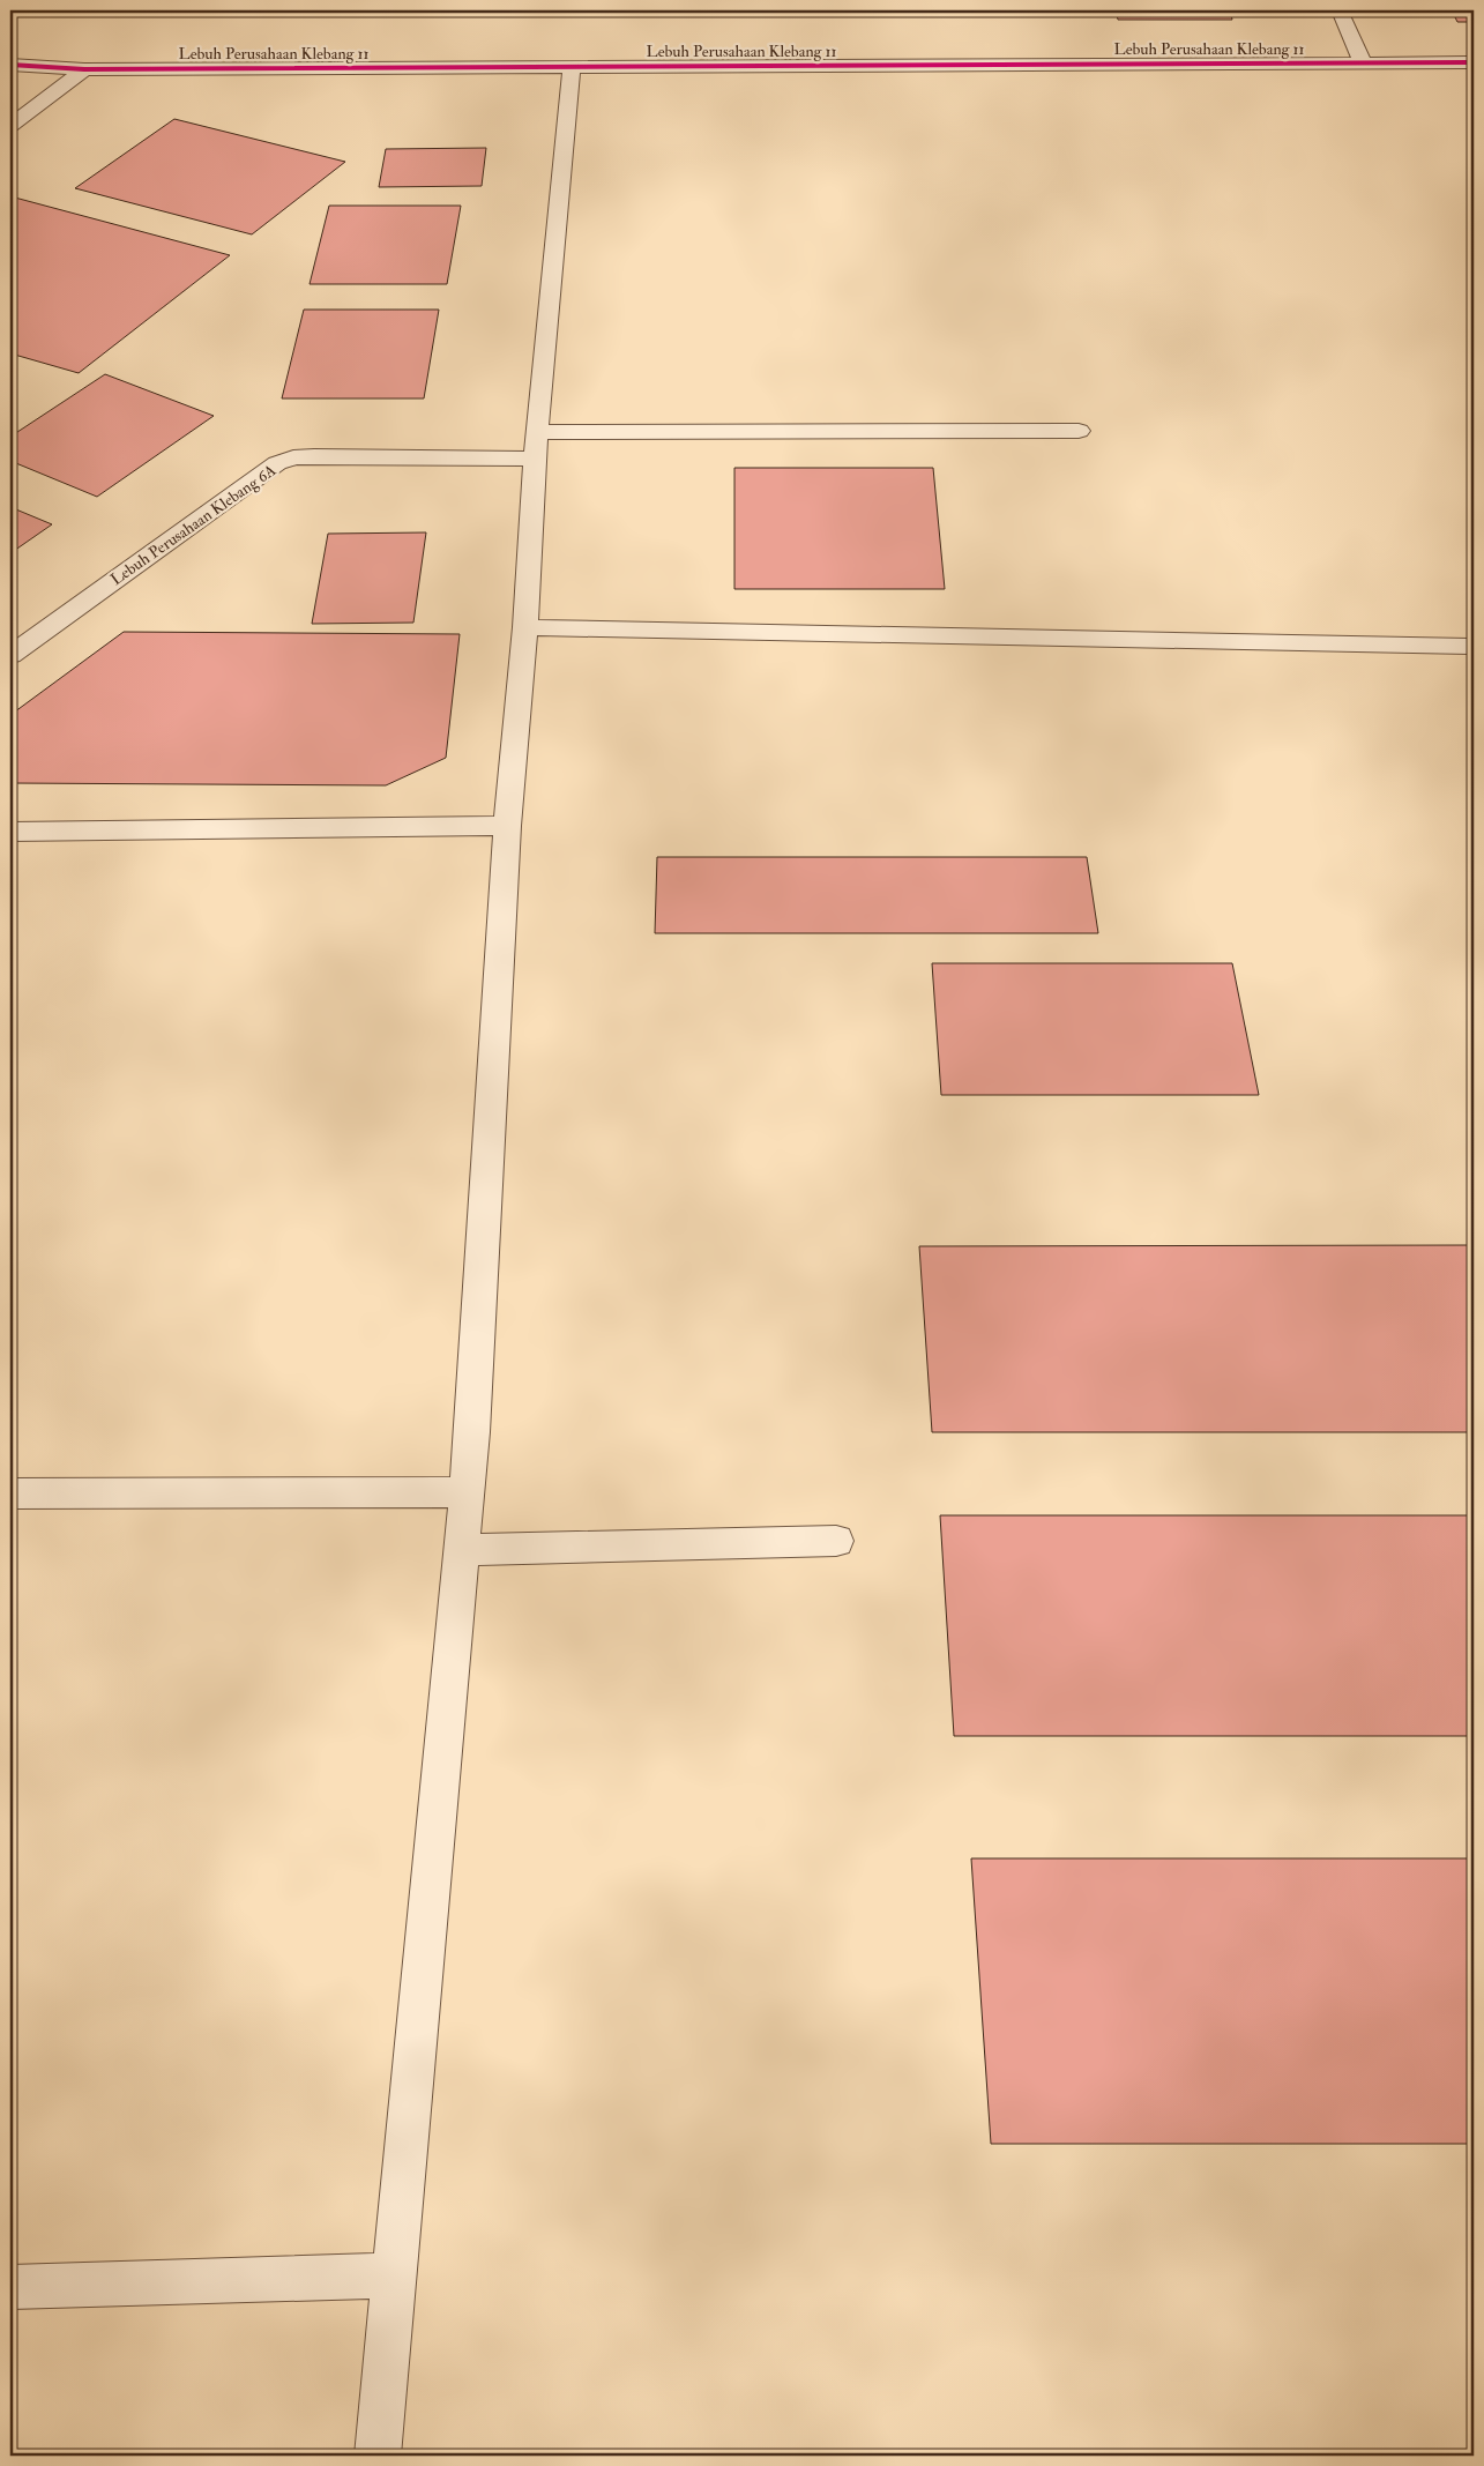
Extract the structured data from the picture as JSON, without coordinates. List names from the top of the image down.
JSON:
{
  "streets": {
    "street": ["Lebuh Perusahaan Klebang 11", "Lebuh Perusahaan Klebang 6A"]
  }
}
